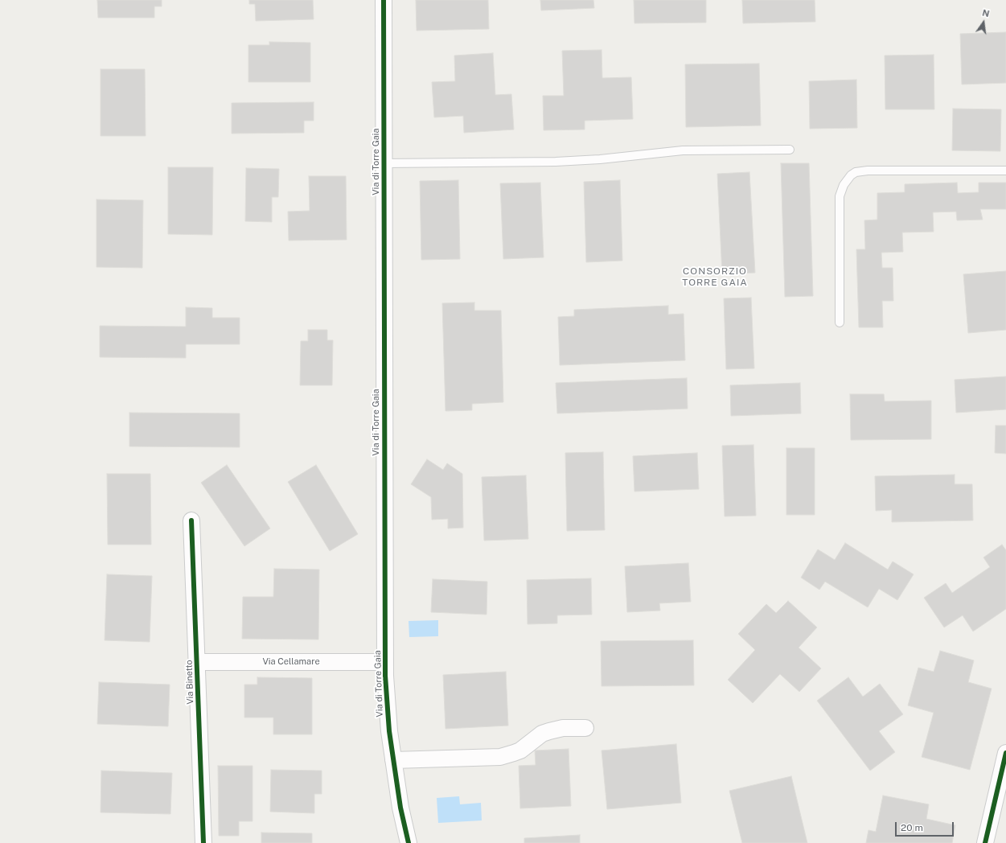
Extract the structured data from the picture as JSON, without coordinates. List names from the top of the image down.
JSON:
{
  "streets": {
    "street": ["Via di Torre Gaia", "Via Cellamare", "Via Binetto"]
  },
  "crossings": [
    ["Via di Torre Gaia", "Via Cellamare"],
    ["Via Cellamare", "Via Binetto"]
  ],
  "districts": ["CONSORZIO TORRE GAIA"],
  "scale_bar": "20 m",
  "north": "top"
}
